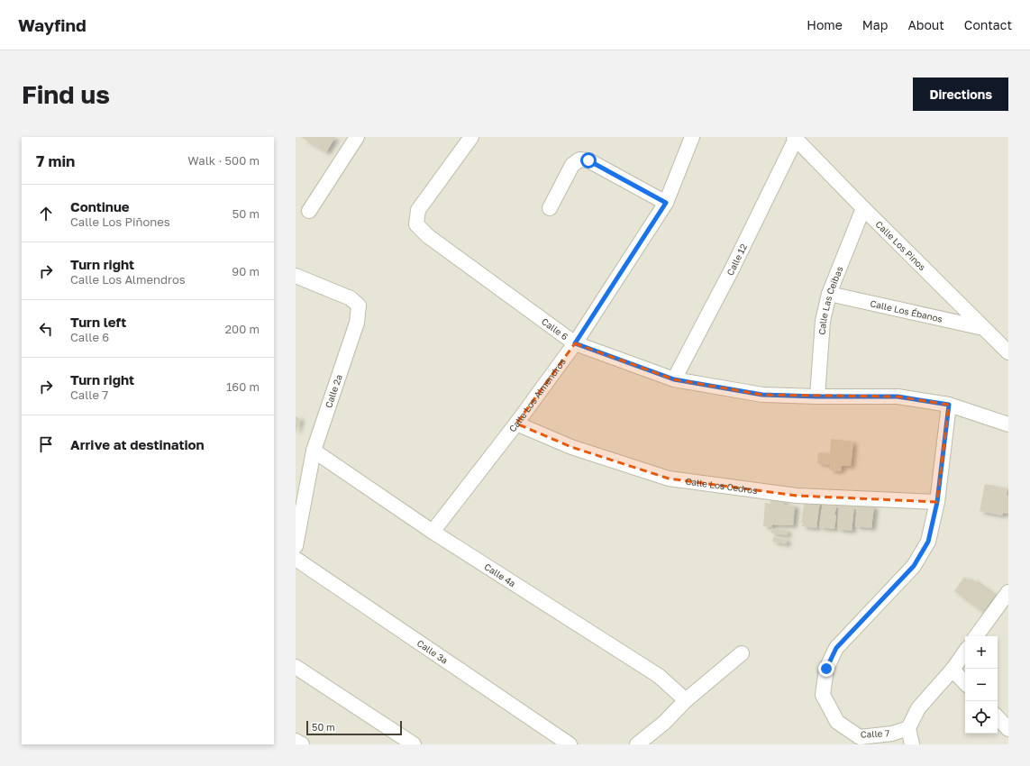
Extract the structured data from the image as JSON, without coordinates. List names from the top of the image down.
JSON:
{
  "streets": {
    "street": [
      "Calle Los Pinos",
      "Calle 12",
      "Calle Las Ceibas",
      "Calle Los Ébanos",
      "Calle 6",
      "Calle 2ª",
      "Calle Los Almendros",
      "Calle Los Cedros",
      "Calle 4ª",
      "Calle 3ª",
      "Calle 7"
    ]
  },
  "crossings": [
    ["Calle Los Pinos", "Calle 12"],
    ["Calle Los Pinos", "Calle Las Ceibas"],
    ["Calle Los Pinos", "Calle Los Ébanos"],
    ["Calle 12", "Calle 6"],
    ["Calle Las Ceibas", "Calle Los Ébanos"],
    ["Calle Las Ceibas", "Calle 6"],
    ["Calle 6", "Calle Los Almendros"],
    ["Calle 6", "Calle 7"],
    ["Calle 2ª", "Calle 4ª"],
    ["Calle Los Almendros", "Calle Los Cedros"],
    ["Calle Los Almendros", "Calle 4ª"],
    ["Calle Los Cedros", "Calle 7"]
  ],
  "scale_bar": "50 m",
  "page": {
    "header": "Wayfind",
    "nav": [
      "Home",
      "Map",
      "About",
      "Contact"
    ],
    "buttons": "Directions",
    "title": "Find us",
    "heading": ["7 min", "Walk · 500 m"],
    "list": [
      ["Continue", "Calle Los Piñones", "50 m"],
      ["Turn right", "Calle Los Almendros", "90 m"],
      ["Turn left", "Calle 6", "200 m"],
      ["Turn right", "Calle 7", "160 m"],
      "Arrive at destination"
    ],
    "map_buttons": ["+", "−"],
    "scale": "50 m"
  }
}
